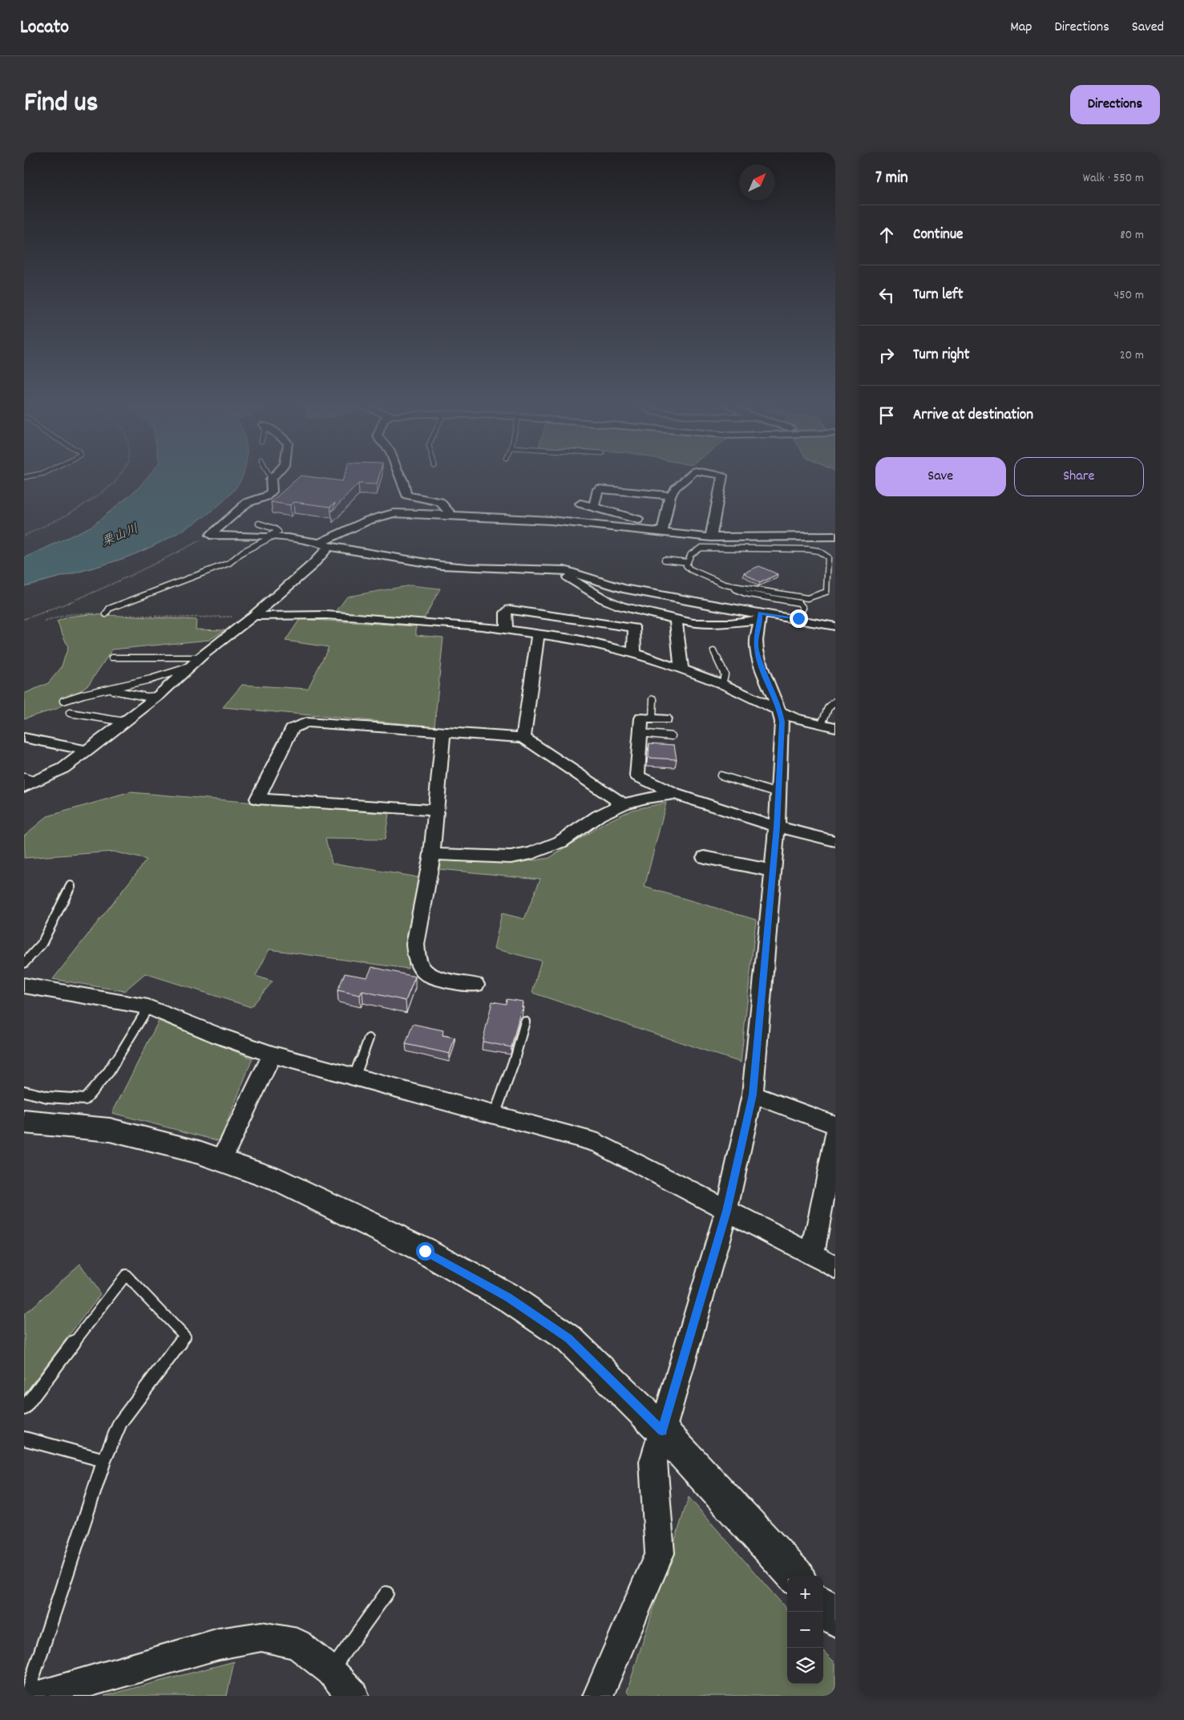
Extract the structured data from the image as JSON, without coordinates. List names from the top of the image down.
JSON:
{
  "water": ["栗山川"],
  "north": "top right",
  "page": {
    "header": "Locato",
    "nav": ["Map", "Directions", "Saved"],
    "title": "Find us",
    "buttons": [
      "Directions",
      ["Save", "Share"]
    ],
    "heading": ["7 min", "Walk · 550 m"],
    "list": [
      ["Continue", "80 m"],
      ["Turn left", "450 m"],
      ["Turn right", "20 m"],
      "Arrive at destination"
    ],
    "map_buttons": ["+", "−"]
  }
}
